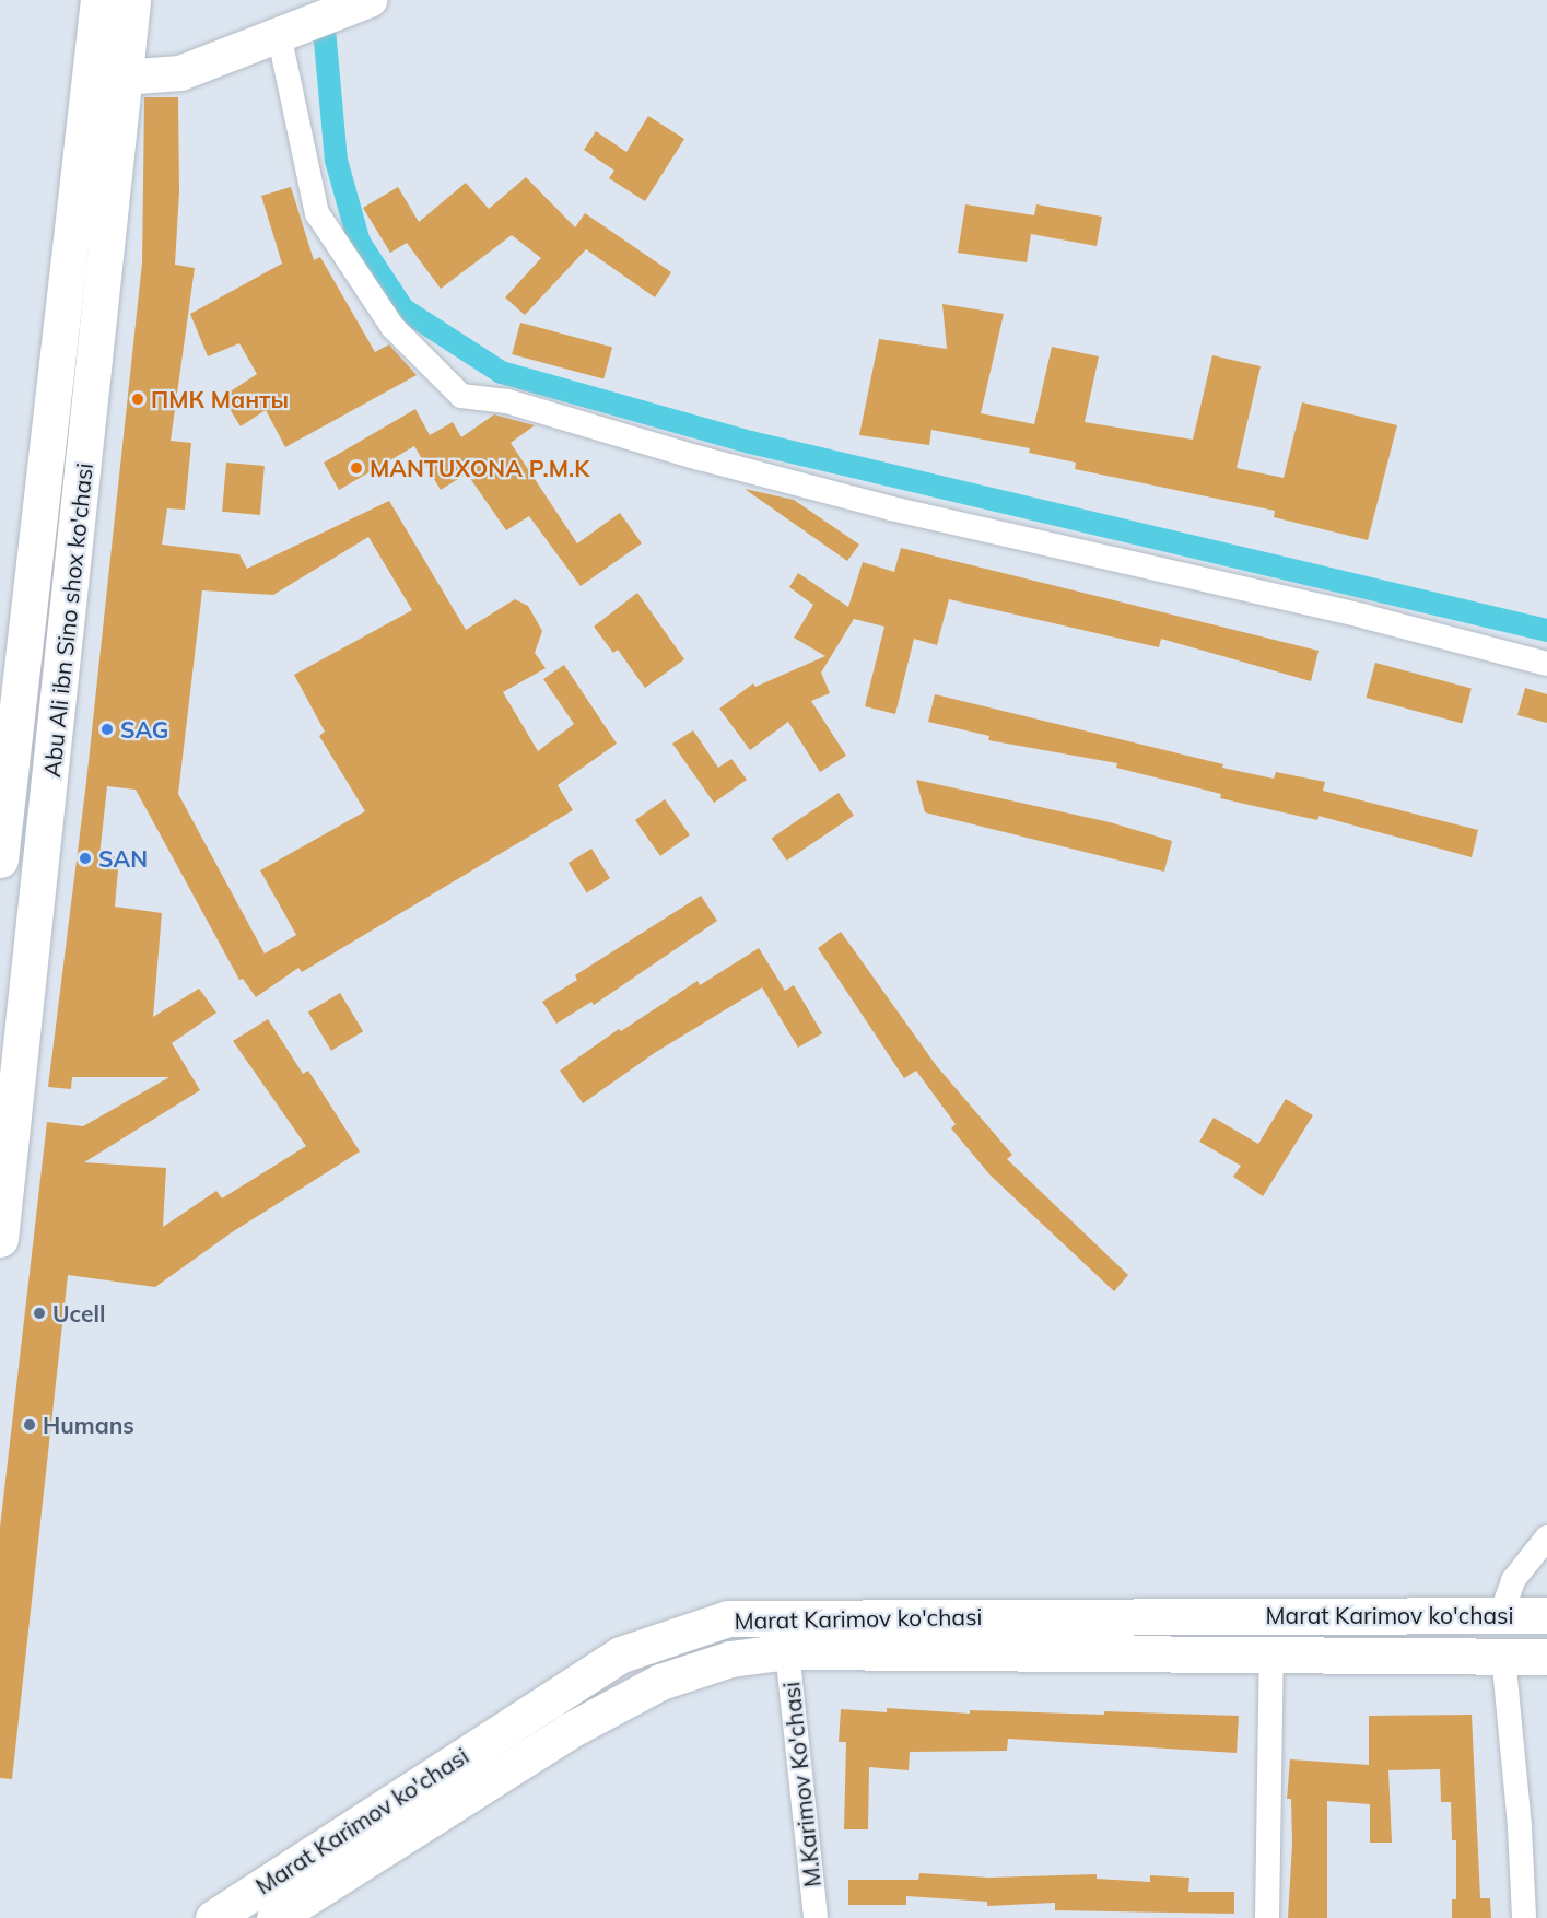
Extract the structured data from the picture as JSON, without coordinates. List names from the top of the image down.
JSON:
{
  "streets": {
    "main road": ["Abu Ali ibn Sino shox ko'chasi", "Marat Karimov ko'chasi"],
    "street": ["M.Karimov Ko'chasi"]
  },
  "crossings": [
    ["Marat Karimov ko'chasi", "M.Karimov Ko'chasi"]
  ],
  "places": [
    "ПМК Манты",
    "MANTUXONA P.M.K",
    "SAG",
    "SAN",
    "Ucell",
    "Humans"
  ]
}
